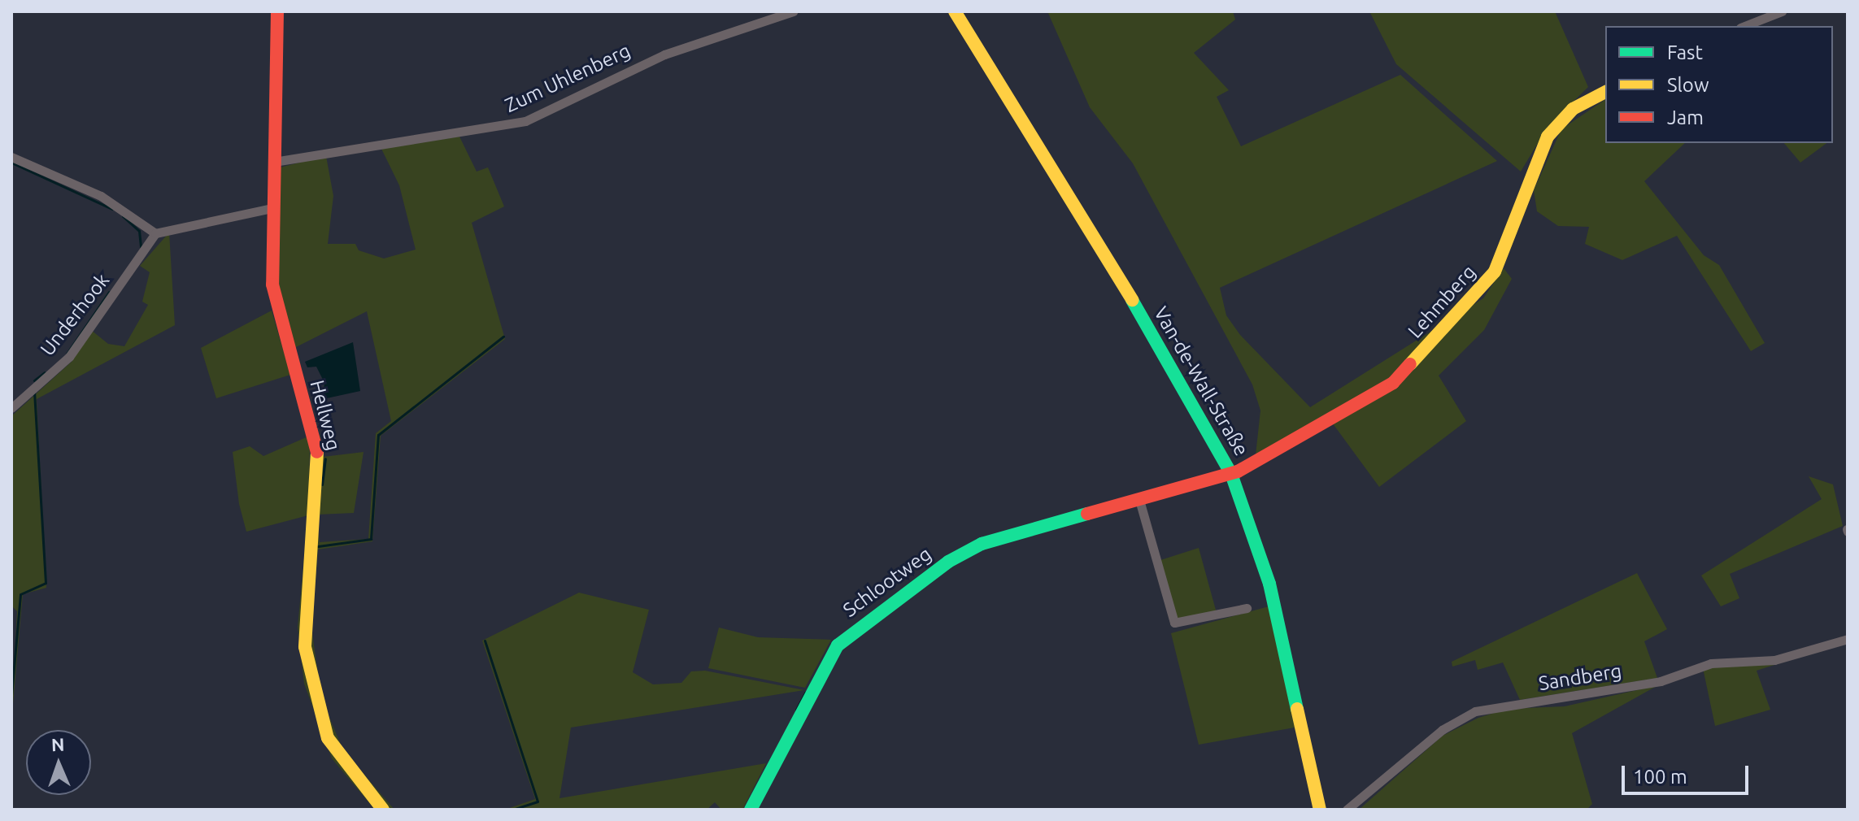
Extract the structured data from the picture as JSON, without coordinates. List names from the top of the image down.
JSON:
{
  "streets": {
    "street": [
      "Zum Uhlenberg",
      "Lehmberg",
      "Underhook",
      "Van-de-Wall-Straße",
      "Hellweg",
      "Schlootweg",
      "Sandberg"
    ]
  },
  "crossings": [
    ["Zum Uhlenberg", "Hellweg"],
    ["Lehmberg", "Van-de-Wall-Straße"],
    ["Lehmberg", "Schlootweg"],
    ["Van-de-Wall-Straße", "Schlootweg"]
  ],
  "legend": ["Fast", "Slow", "Jam"],
  "scale_bar": "100 m",
  "north": "top"
}
